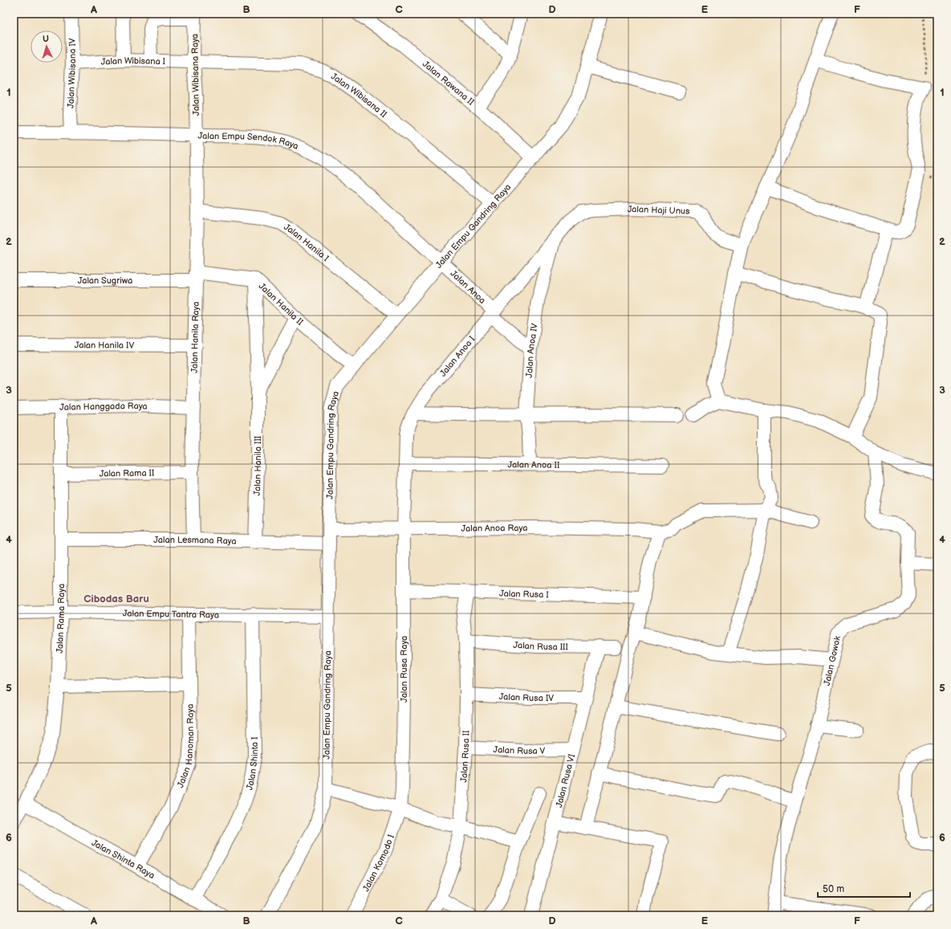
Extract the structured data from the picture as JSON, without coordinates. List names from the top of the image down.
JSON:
{
  "streets": {
    "street": [
      "Jalan Wibisana I",
      "Jalan Wibisana IV",
      "Jalan Wibisana Raya",
      "Jalan Rawana II",
      "Jalan Wibisana II",
      "Jalan Empu Sendok Raya",
      "Jalan Haji Unus",
      "Jalan Empu Gandring Raya",
      "Jalan Hanila I",
      "Jalan Sugriwa",
      "Jalan Anoa",
      "Jalan Hanila II",
      "Jalan Hanila Raya",
      "Jalan Hanila IV",
      "Jalan Anoa IV",
      "Jalan Anoa I",
      "Jalan Hanggada Raya",
      "Jalan Anoa II",
      "Jalan Hanila III",
      "Jalan Rama II",
      "Jalan Anoa Raya",
      "Jalan Lesmana Raya",
      "Jalan Rusa I",
      "Jalan Empu Tantra Raya",
      "Jalan Rama Raya",
      "Jalan Rusa III",
      "Jalan Gowok",
      "Jalan Rusa Raya",
      "Jalan Rusa IV",
      "Jalan Hanoman Raya",
      "Jalan Rusa V",
      "Jalan Rusa II",
      "Jalan Shinta I",
      "Jalan Rusa VI",
      "Jalan Shinta Raya",
      "Jalan Komodo I"
    ]
  },
  "crossings": [
    ["Jalan Wibisana I", "Jalan Wibisana IV"],
    ["Jalan Wibisana I", "Jalan Wibisana Raya"],
    ["Jalan Wibisana I", "Jalan Wibisana II"],
    ["Jalan Wibisana IV", "Jalan Empu Sendok Raya"],
    ["Jalan Wibisana Raya", "Jalan Wibisana II"],
    ["Jalan Wibisana Raya", "Jalan Empu Sendok Raya"],
    ["Jalan Wibisana Raya", "Jalan Hanila Raya"],
    ["Jalan Rawana II", "Jalan Empu Gandring Raya"],
    ["Jalan Wibisana II", "Jalan Empu Gandring Raya"],
    ["Jalan Empu Sendok Raya", "Jalan Empu Gandring Raya"],
    ["Jalan Empu Sendok Raya", "Jalan Anoa"],
    ["Jalan Empu Sendok Raya", "Jalan Hanila Raya"],
    ["Jalan Haji Unus", "Jalan Anoa I"],
    ["Jalan Empu Gandring Raya", "Jalan Hanila I"],
    ["Jalan Empu Gandring Raya", "Jalan Anoa"],
    ["Jalan Empu Gandring Raya", "Jalan Hanila II"],
    ["Jalan Empu Gandring Raya", "Jalan Anoa Raya"],
    ["Jalan Empu Gandring Raya", "Jalan Lesmana Raya"],
    ["Jalan Empu Gandring Raya", "Jalan Empu Tantra Raya"],
    ["Jalan Hanila I", "Jalan Hanila Raya"],
    ["Jalan Sugriwa", "Jalan Hanila II"],
    ["Jalan Sugriwa", "Jalan Hanila Raya"],
    ["Jalan Anoa", "Jalan Anoa IV"],
    ["Jalan Anoa", "Jalan Anoa I"],
    ["Jalan Hanila II", "Jalan Hanila Raya"],
    ["Jalan Hanila II", "Jalan Hanila III"],
    ["Jalan Hanila Raya", "Jalan Hanila IV"],
    ["Jalan Hanila Raya", "Jalan Hanggada Raya"],
    ["Jalan Hanila Raya", "Jalan Rama II"],
    ["Jalan Hanila Raya", "Jalan Lesmana Raya"],
    ["Jalan Anoa IV", "Jalan Anoa I"],
    ["Jalan Anoa IV", "Jalan Anoa II"],
    ["Jalan Anoa I", "Jalan Anoa II"],
    ["Jalan Anoa I", "Jalan Anoa Raya"],
    ["Jalan Anoa I", "Jalan Rusa Raya"],
    ["Jalan Hanggada Raya", "Jalan Rama Raya"],
    ["Jalan Hanila III", "Jalan Lesmana Raya"],
    ["Jalan Rama II", "Jalan Rama Raya"],
    ["Jalan Anoa Raya", "Jalan Rusa Raya"],
    ["Jalan Lesmana Raya", "Jalan Rama Raya"],
    ["Jalan Rusa I", "Jalan Rusa Raya"],
    ["Jalan Rusa I", "Jalan Rusa II"],
    ["Jalan Empu Tantra Raya", "Jalan Rama Raya"],
    ["Jalan Empu Tantra Raya", "Jalan Hanoman Raya"],
    ["Jalan Empu Tantra Raya", "Jalan Shinta I"],
    ["Jalan Rama Raya", "Jalan Shinta Raya"],
    ["Jalan Rusa III", "Jalan Rusa II"],
    ["Jalan Rusa III", "Jalan Rusa VI"],
    ["Jalan Rusa Raya", "Jalan Komodo I"],
    ["Jalan Rusa IV", "Jalan Rusa II"],
    ["Jalan Rusa IV", "Jalan Rusa VI"],
    ["Jalan Hanoman Raya", "Jalan Shinta Raya"],
    ["Jalan Rusa V", "Jalan Rusa II"],
    ["Jalan Rusa V", "Jalan Rusa VI"],
    ["Jalan Shinta I", "Jalan Shinta Raya"]
  ],
  "districts": ["Cibodas Baru"],
  "scale_bar": "50 m",
  "north": "top",
  "grid": {
    "columns": [
      "A",
      "B",
      "C",
      "D",
      "E",
      "F"
    ],
    "rows": [
      "1",
      "2",
      "3",
      "4",
      "5",
      "6"
    ]
  }
}
